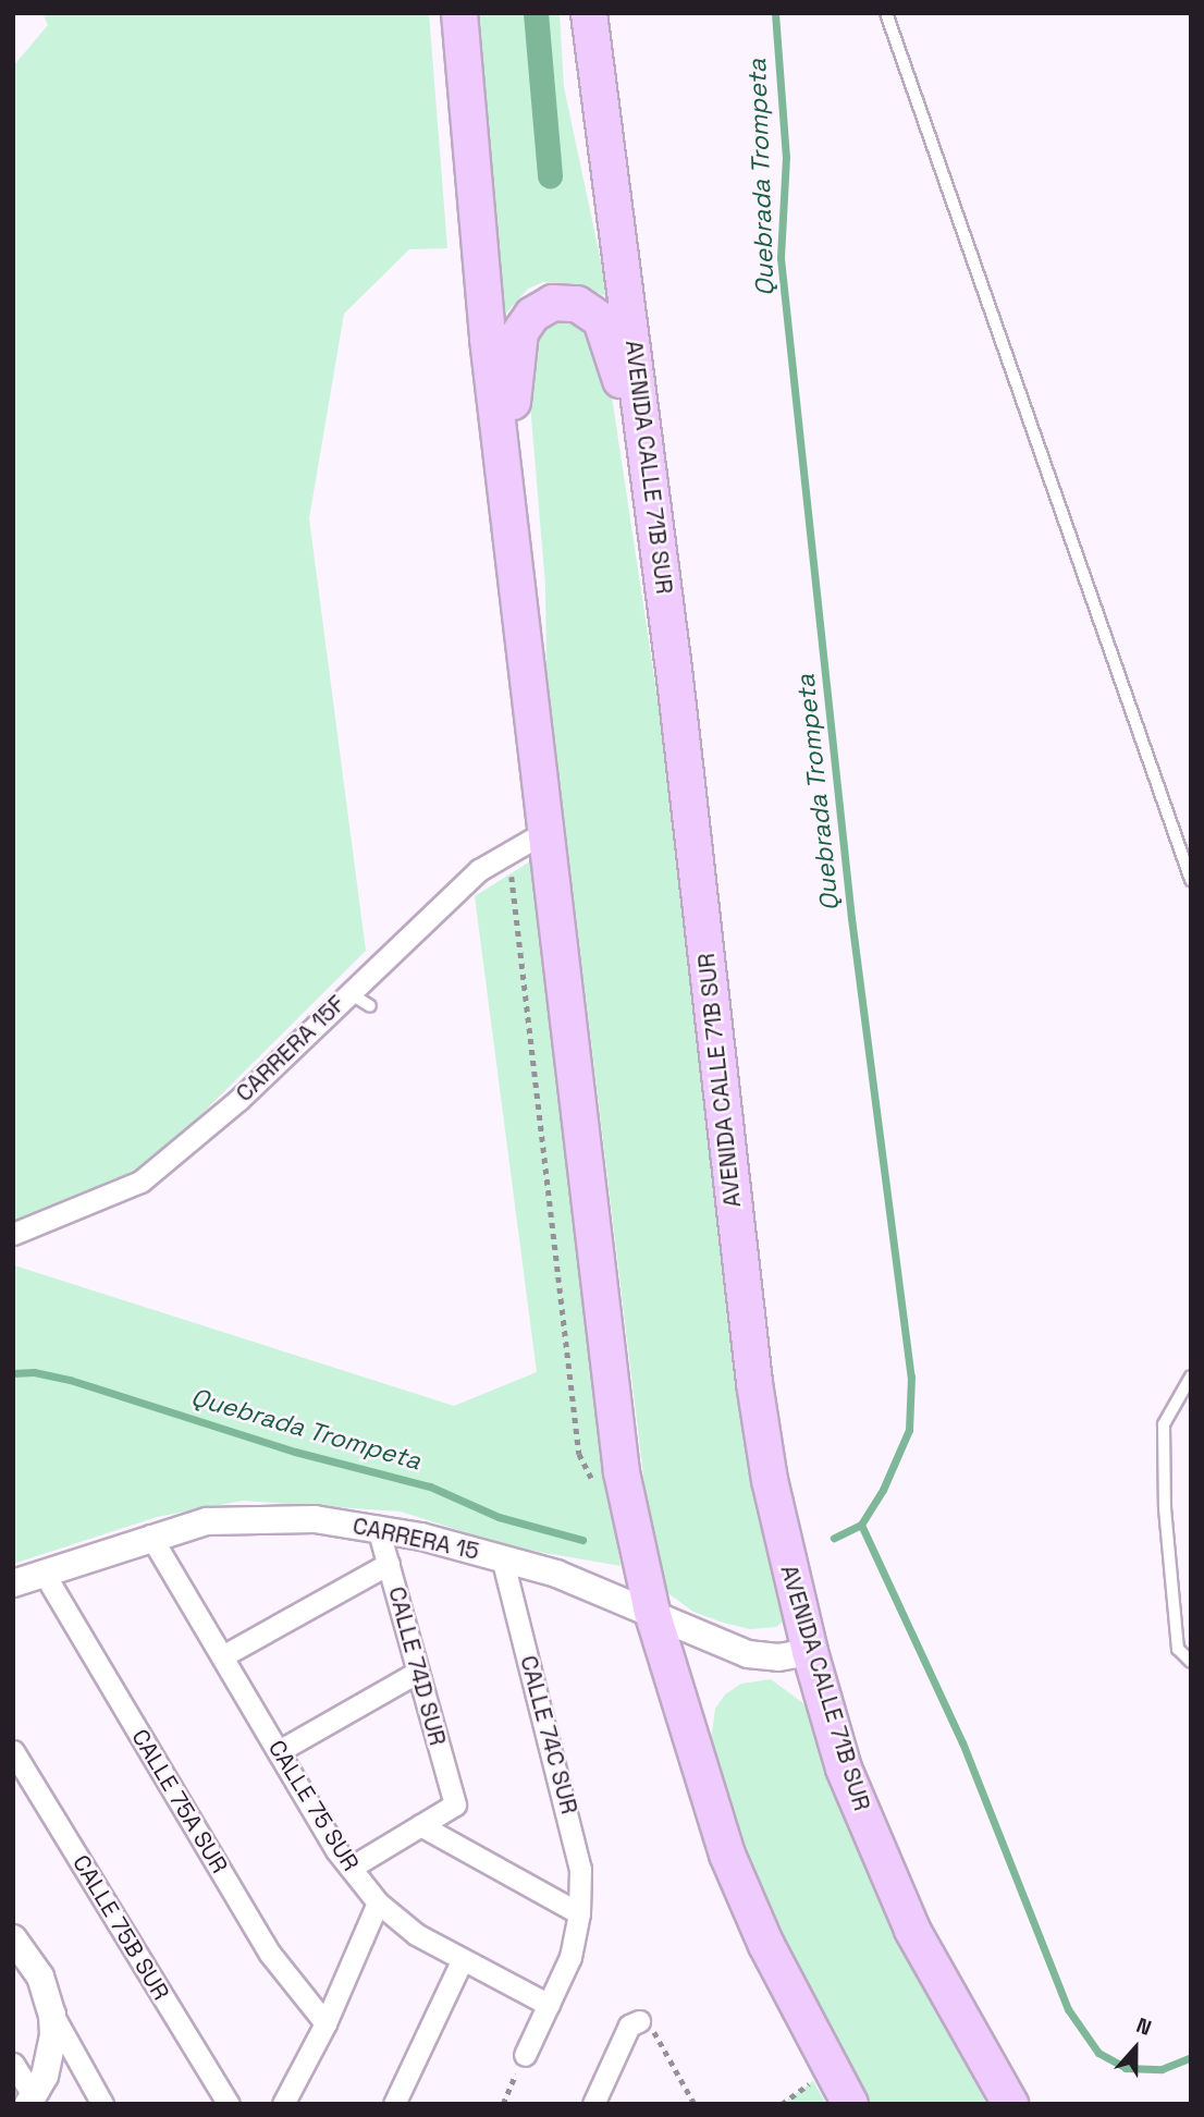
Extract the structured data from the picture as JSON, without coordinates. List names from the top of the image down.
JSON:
{
  "streets": {
    "highway": ["AVENIDA CALLE 71B SUR"],
    "street": [
      "CARRERA 15F",
      "CARRERA 15",
      "CALLE 74D SUR",
      "CALLE 74C SUR",
      "CALLE 75A SUR",
      "CALLE 75 SUR",
      "CALLE 75B SUR"
    ]
  },
  "crossings": [
    ["AVENIDA CALLE 71B SUR", "CARRERA 15"],
    ["CARRERA 15", "CALLE 74D SUR"],
    ["CARRERA 15", "CALLE 74C SUR"],
    ["CARRERA 15", "CALLE 75A SUR"],
    ["CARRERA 15", "CALLE 75 SUR"],
    ["CALLE 74C SUR", "CALLE 75 SUR"]
  ],
  "water": ["Quebrada Trompeta"],
  "north": "top"
}
